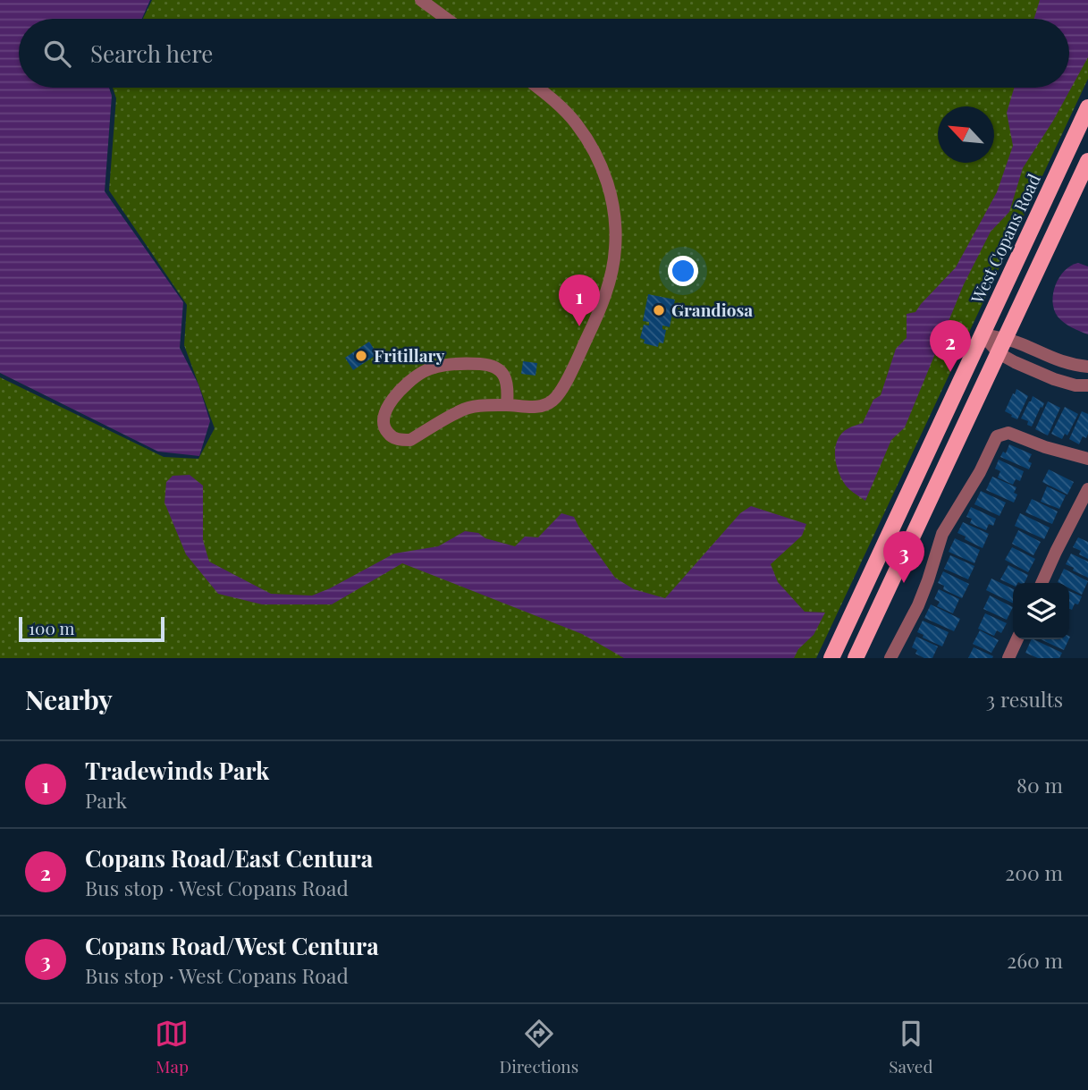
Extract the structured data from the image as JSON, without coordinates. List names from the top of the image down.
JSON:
{
  "streets": {
    "main road": ["West Copans Road"]
  },
  "places": ["Grandiosa", "Fritillary"],
  "scale_bar": "100 m",
  "north": "top left",
  "page": {
    "search": "Search here",
    "pins": ["1", "2", "3"],
    "scale": "100 m",
    "heading": ["Nearby", "3 results"],
    "list": [
      {
        "mark": "1",
        "name": "Tradewinds Park",
        "note": "Park",
        "value": "80 m"
      },
      {
        "mark": "2",
        "name": "Copans Road/East Centura",
        "note": "Bus stop · West Copans Road",
        "value": "200 m"
      },
      {
        "mark": "3",
        "name": "Copans Road/West Centura",
        "note": "Bus stop · West Copans Road",
        "value": "260 m"
      }
    ],
    "nav": ["Map", "Directions", "Saved"]
  }
}
